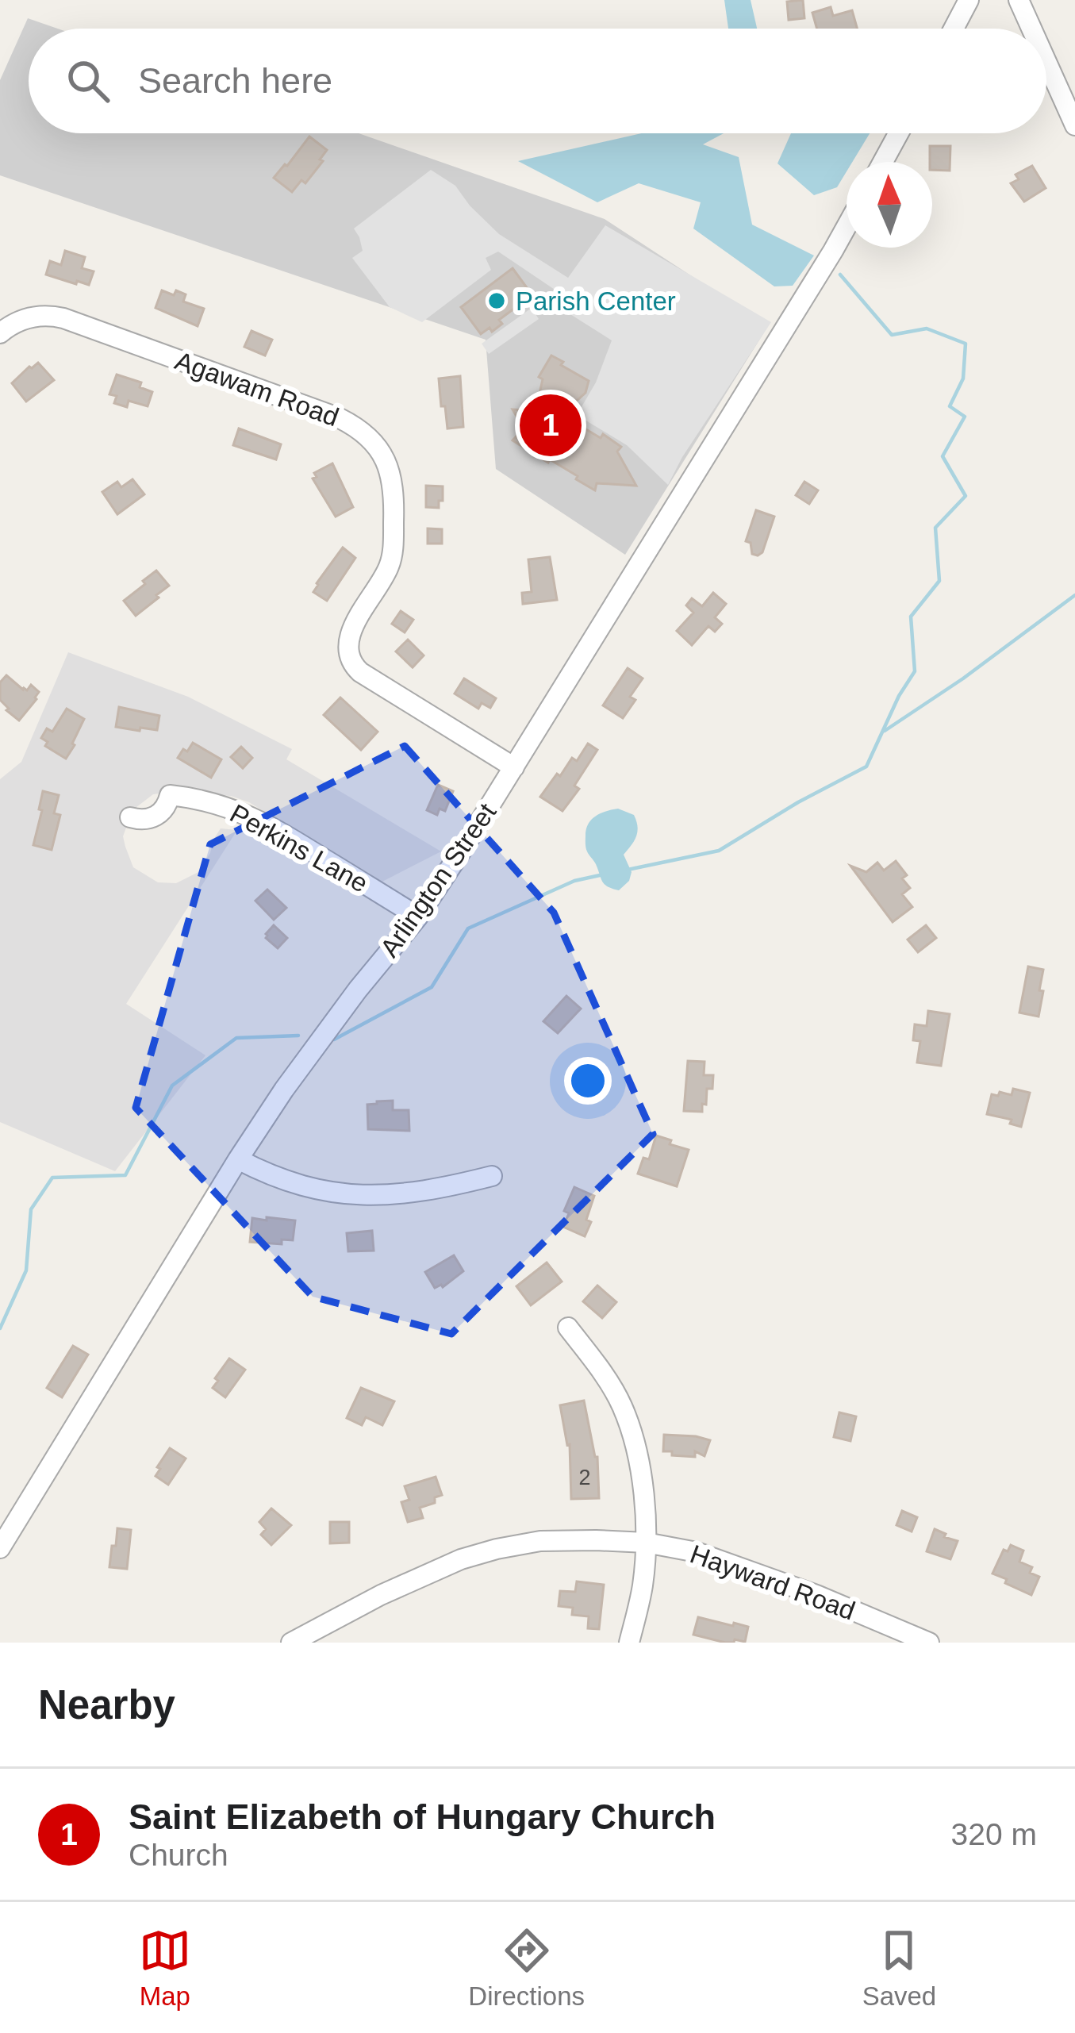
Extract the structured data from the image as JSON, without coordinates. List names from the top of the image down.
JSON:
{
  "streets": {
    "street": [
      "Agawam Road",
      "Perkins Lane",
      "Arlington Street",
      "Hayward Road"
    ]
  },
  "crossings": [
    ["Agawam Road", "Arlington Street"],
    ["Perkins Lane", "Arlington Street"]
  ],
  "places": ["Parish Center"],
  "house_numbers": ["2"],
  "north": "top",
  "page": {
    "search": "Search here",
    "pins": "1",
    "heading": "Nearby",
    "list": [
      {
        "mark": "1",
        "name": "Saint Elizabeth of Hungary Church",
        "note": "Church",
        "value": "320 m"
      }
    ],
    "nav": ["Map", "Directions", "Saved"]
  }
}
